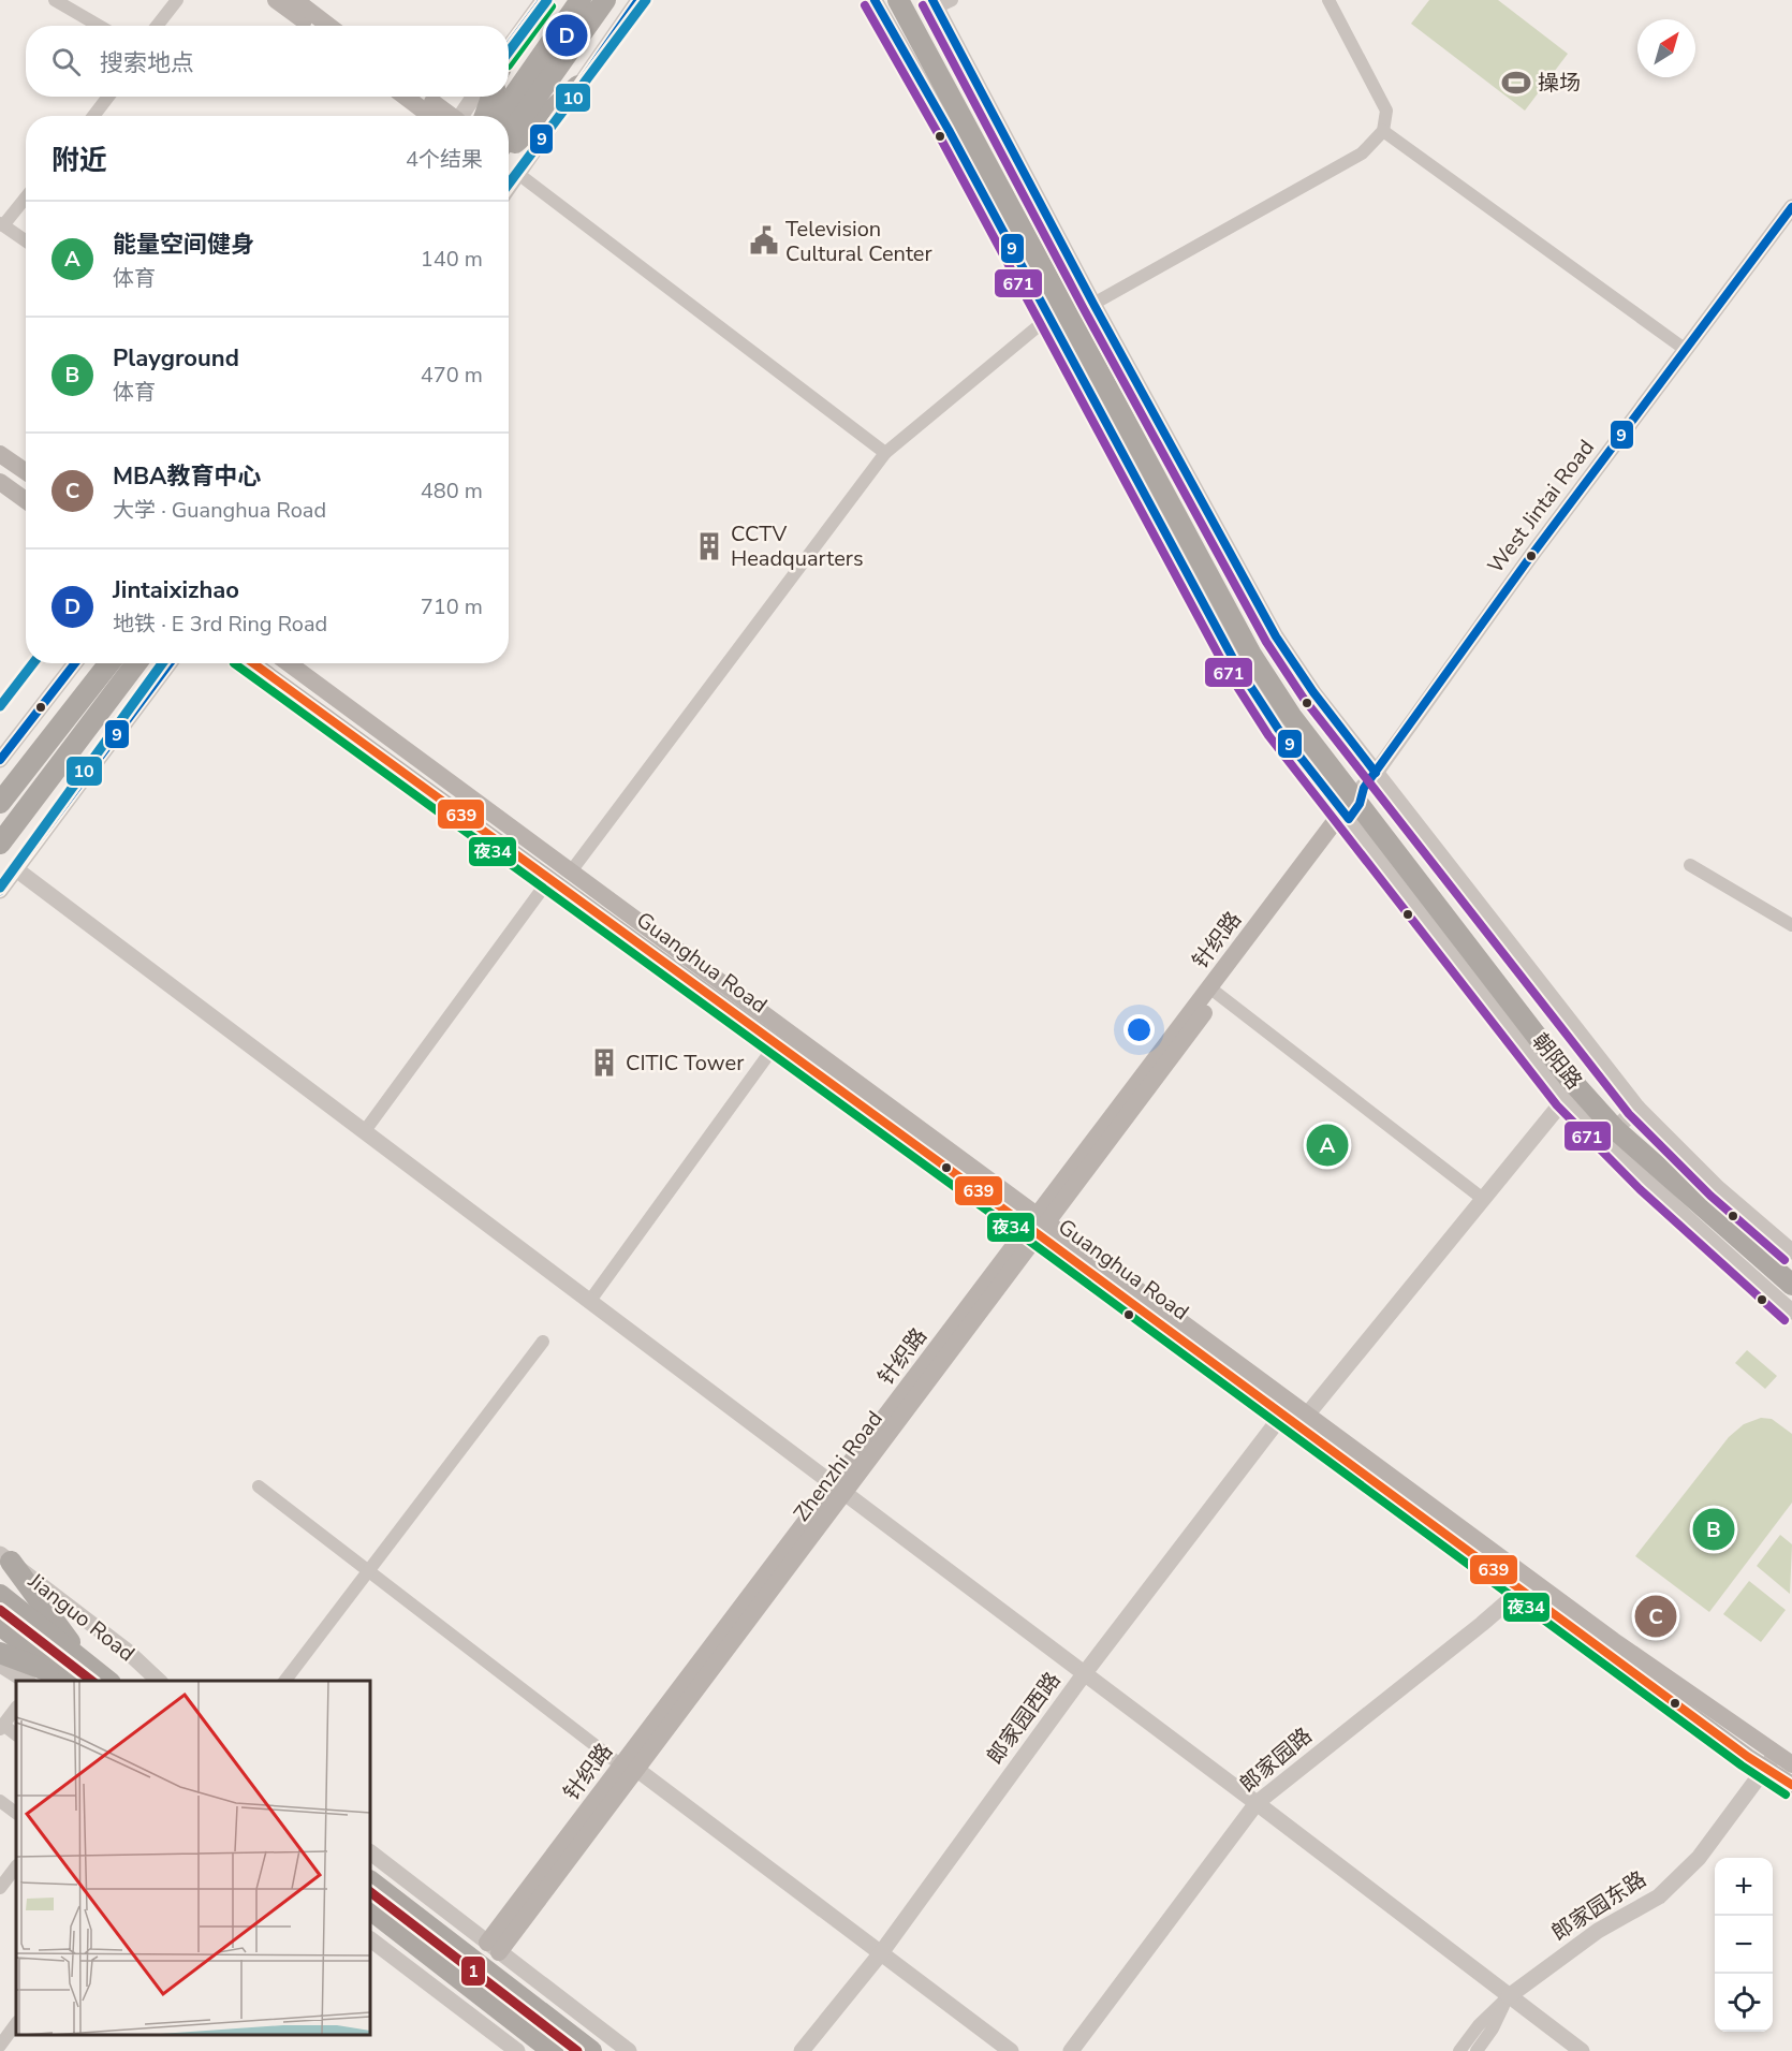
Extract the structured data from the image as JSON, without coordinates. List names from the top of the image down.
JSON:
{
  "streets": {
    "highway": ["朝阳路", "Jianguo Road"],
    "main road": ["Guanghua Road", "Zhenzhi Road"],
    "street": [
      "West Jintai Road",
      "郎家园西路",
      "郎家园路",
      "郎家园东路"
    ]
  },
  "crossings": [
    ["West Jintai Road", "朝阳路"],
    ["West Jintai Road", "Zhenzhi Road"],
    ["Guanghua Road", "Zhenzhi Road"],
    ["Guanghua Road", "郎家园西路"],
    ["Guanghua Road", "郎家园路"],
    ["Guanghua Road", "郎家园东路"],
    ["朝阳路", "Zhenzhi Road"]
  ],
  "places": {
    "sports": ["操场"],
    "public building": ["Television Cultural Center"],
    "building": ["CCTV Headquarters", "CITIC Tower"]
  },
  "lines": [
    "transit line 10",
    "transit line 9",
    "transit line 671",
    "transit line 夜34",
    "transit line 639",
    "transit line 1"
  ],
  "north": "top right",
  "page": {
    "pins": [
      "D",
      "A",
      "B",
      "C"
    ],
    "search": "搜索地点",
    "heading": ["附近", "4个结果"],
    "list": [
      {
        "mark": "A",
        "name": "能量空间健身",
        "note": "体育",
        "value": "140 m"
      },
      {
        "mark": "B",
        "name": "Playground",
        "note": "体育",
        "value": "470 m"
      },
      {
        "mark": "C",
        "name": "MBA教育中心",
        "note": "大学 · Guanghua Road",
        "value": "480 m"
      },
      {
        "mark": "D",
        "name": "Jintaixizhao",
        "note": "地铁 · E 3rd Ring Road",
        "value": "710 m"
      }
    ],
    "map_buttons": ["+", "−"]
  }
}
